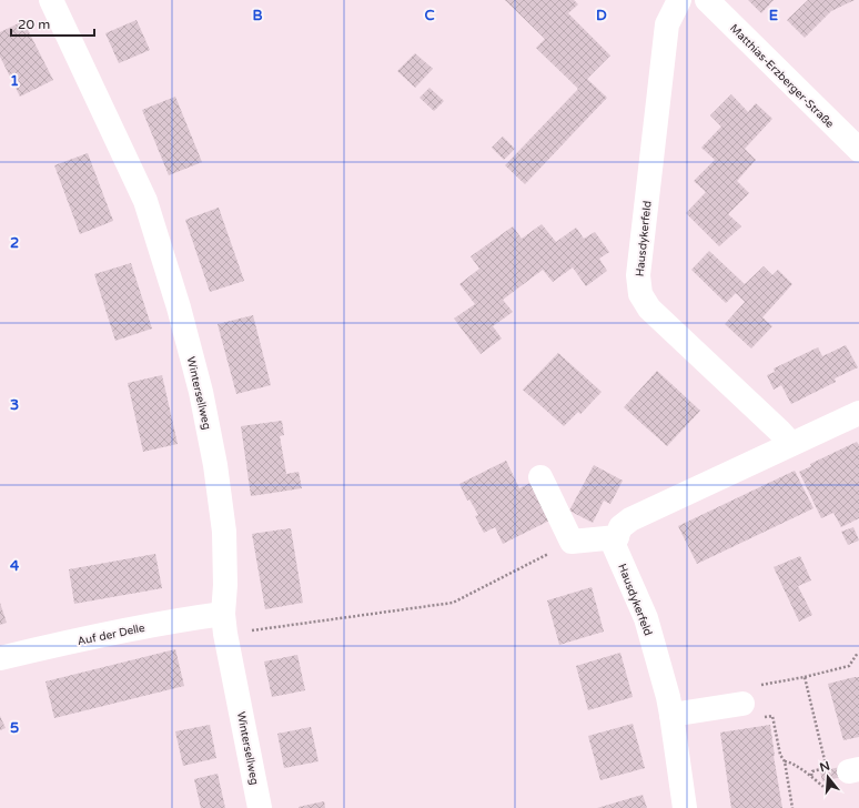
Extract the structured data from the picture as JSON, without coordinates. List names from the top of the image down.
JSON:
{
  "streets": {
    "street": [
      "Matthias-Erzberger-Straße",
      "Hausdykerfeld",
      "Wintersellweg",
      "Auf der Delle"
    ]
  },
  "crossings": [
    ["Wintersellweg", "Auf der Delle"]
  ],
  "scale_bar": "20 m",
  "north": "top",
  "grid": {
    "columns": [
      "B",
      "C",
      "D",
      "E"
    ],
    "rows": [
      "1",
      "2",
      "3",
      "4",
      "5"
    ]
  }
}
